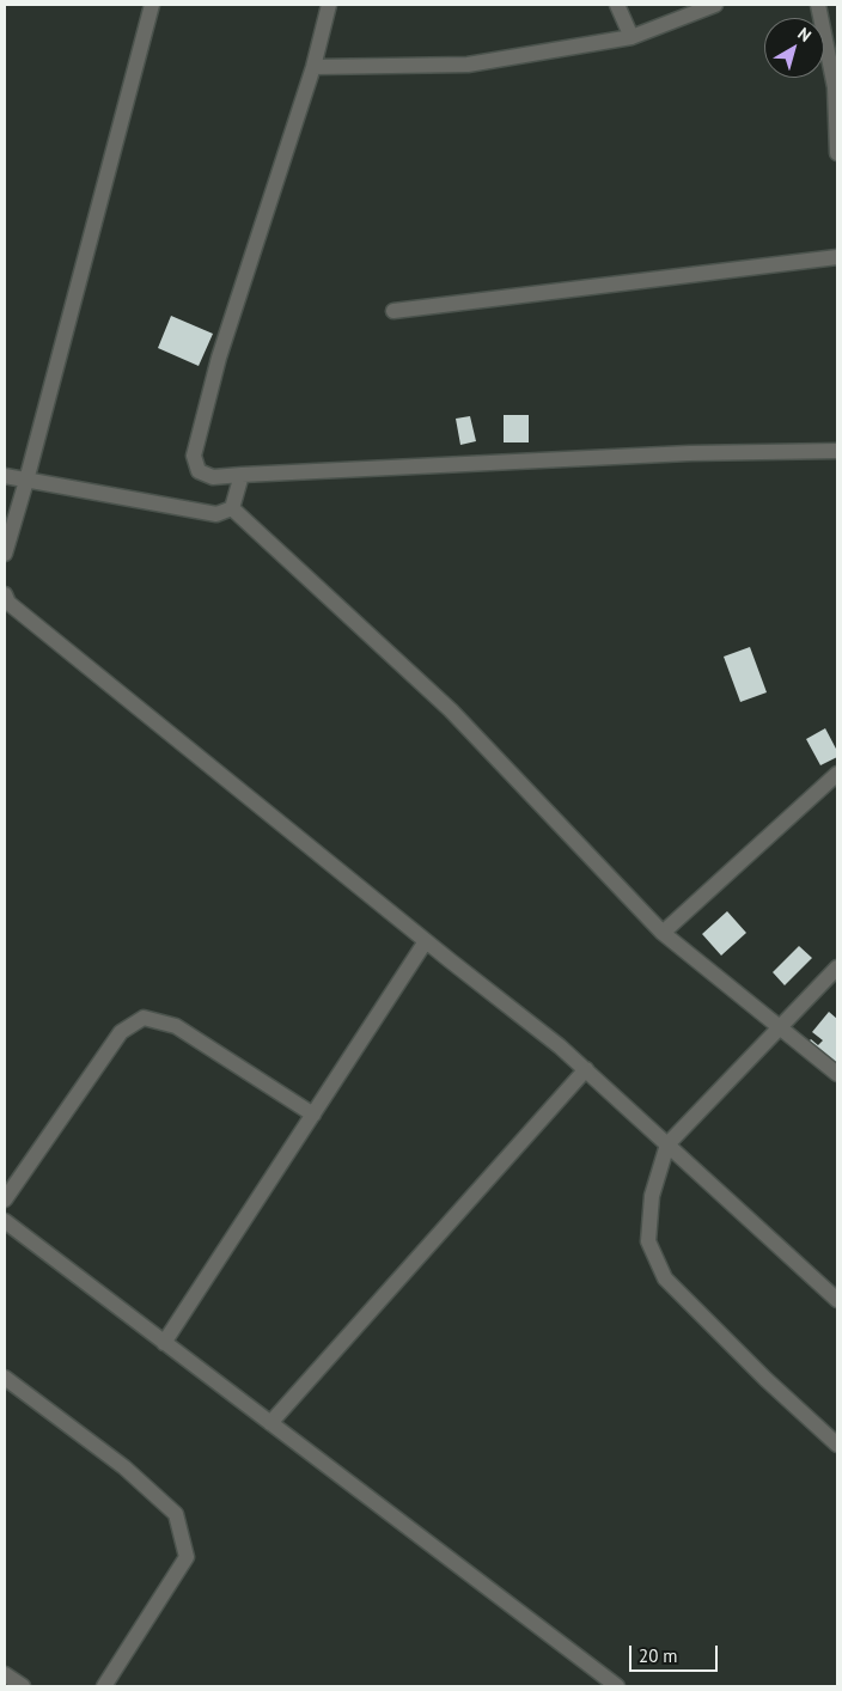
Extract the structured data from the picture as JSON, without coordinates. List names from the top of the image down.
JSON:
{
  "scale_bar": "20 m",
  "north": "top right"
}
